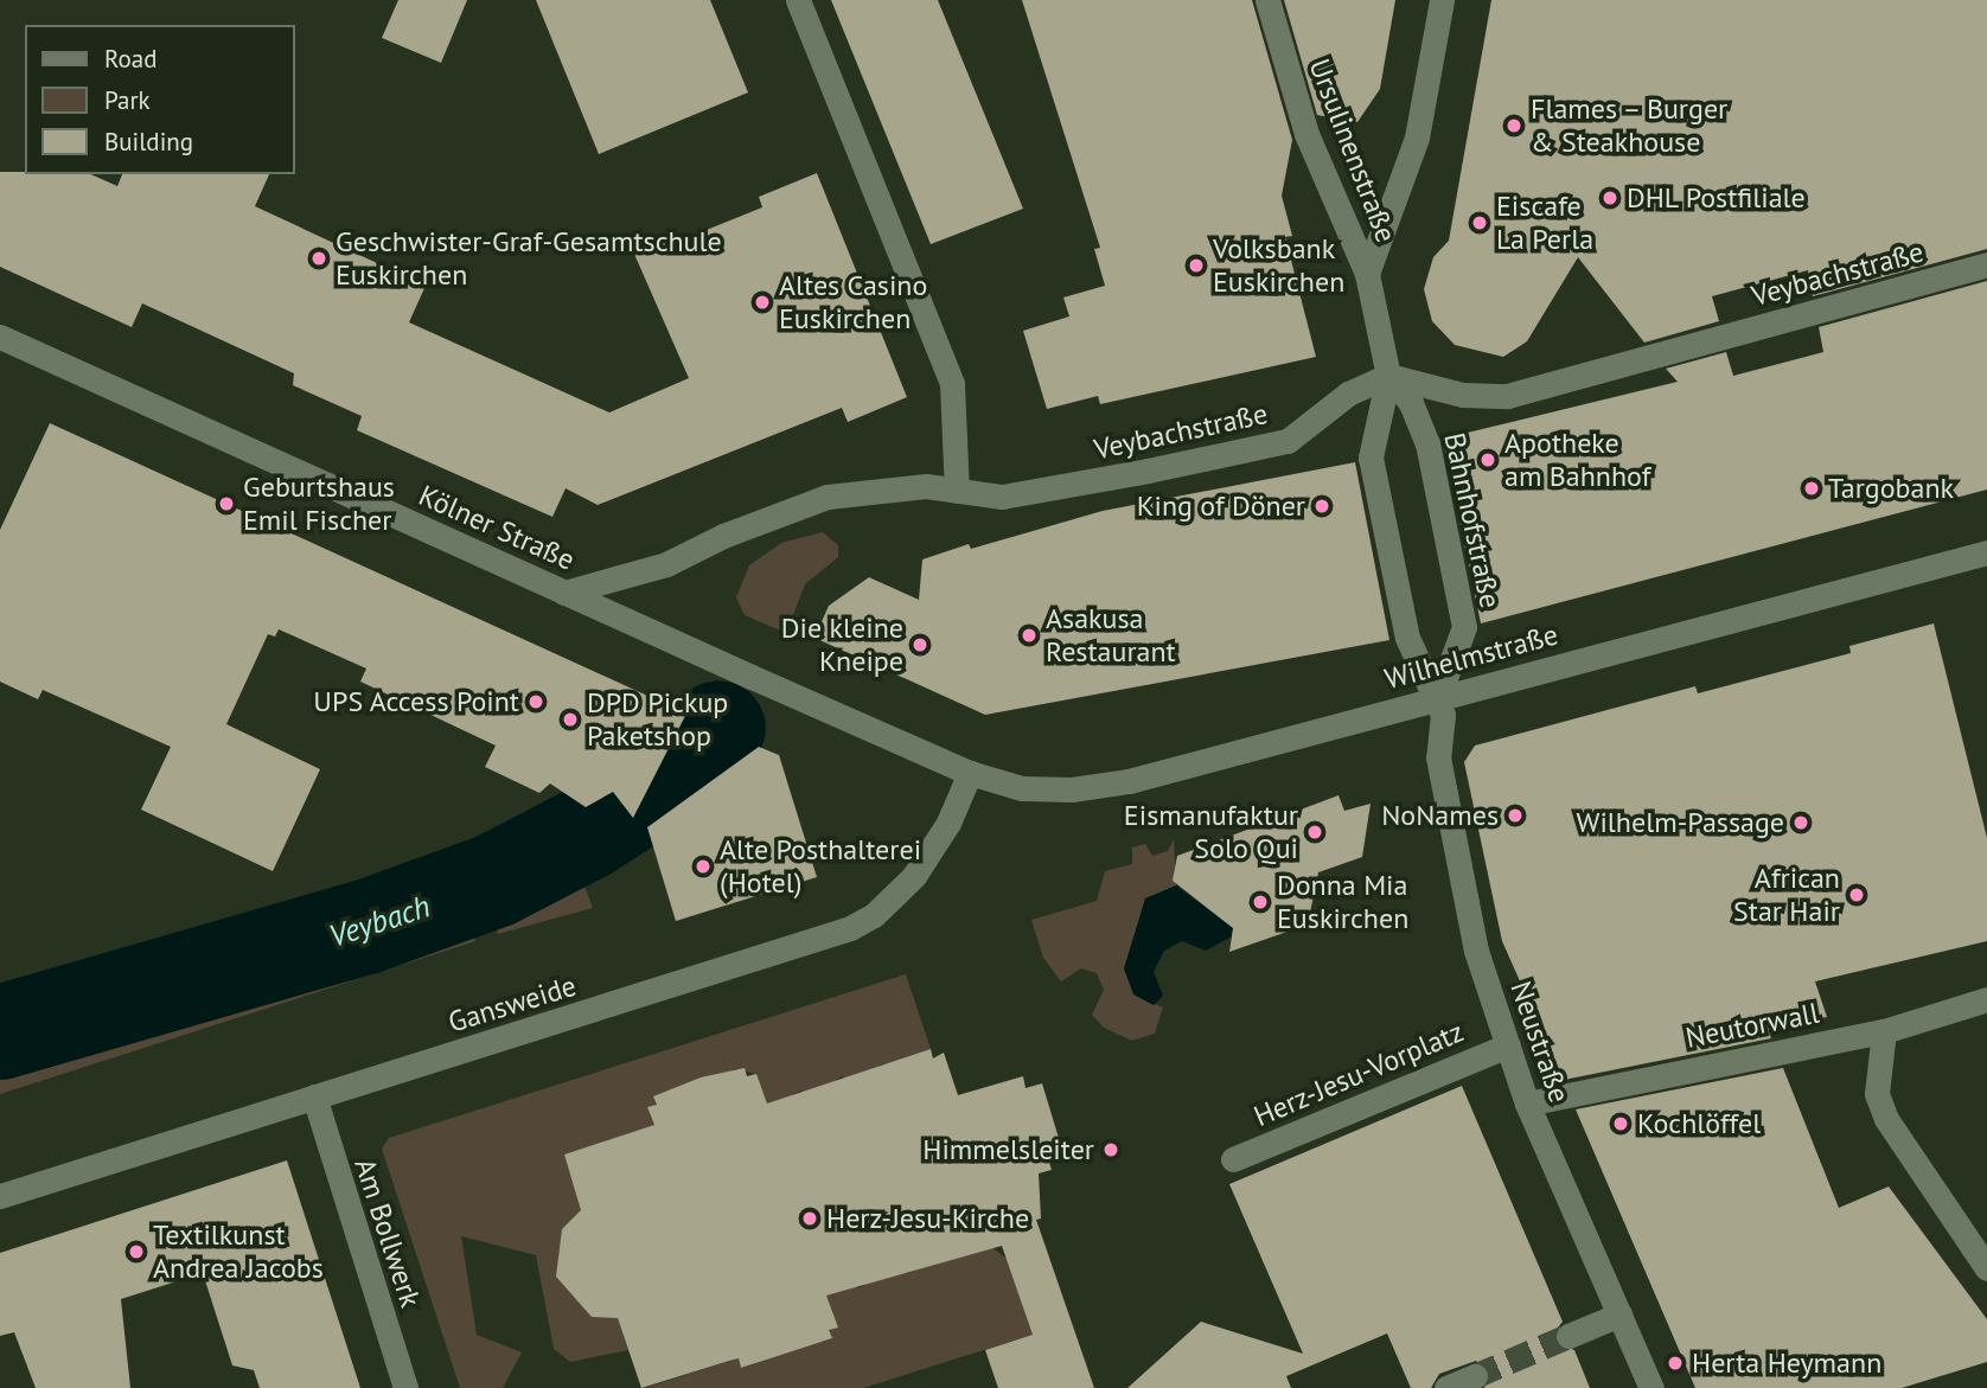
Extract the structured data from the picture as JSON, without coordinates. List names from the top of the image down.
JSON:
{
  "streets": {
    "street": [
      "Ursulinenstraße",
      "Veybachstraße",
      "Bahnhofstraße",
      "Kölner Straße",
      "Wilhelmstraße",
      "Gansweide",
      "Neutorwall",
      "Neustraße",
      "Herz-Jesu-Vorplatz",
      "Am Bollwerk"
    ]
  },
  "crossings": [
    ["Ursulinenstraße", "Bahnhofstraße"],
    ["Veybachstraße", "Bahnhofstraße"],
    ["Veybachstraße", "Kölner Straße"],
    ["Bahnhofstraße", "Wilhelmstraße"],
    ["Bahnhofstraße", "Neustraße"],
    ["Kölner Straße", "Wilhelmstraße"],
    ["Kölner Straße", "Gansweide"],
    ["Wilhelmstraße", "Gansweide"],
    ["Wilhelmstraße", "Neustraße"],
    ["Gansweide", "Am Bollwerk"],
    ["Neutorwall", "Neustraße"],
    ["Neustraße", "Herz-Jesu-Vorplatz"]
  ],
  "water": ["Veybach"],
  "places": [
    "Flames – Burger & Steakhouse",
    "DHL Postfiliale",
    "Eiscafe La Perla",
    "Geschwister-Graf-Gesamtschule Euskirchen",
    "Volksbank Euskirchen",
    "Altes Casino Euskirchen",
    "Apotheke am Bahnhof",
    "Targobank",
    "Geburtshaus Emil Fischer",
    "King of Döner",
    "Asakusa Restaurant",
    "Die kleine Kneipe",
    "UPS Access Point",
    "DPD Pickup Paketshop",
    "NoNames",
    "Wilhelm-Passage",
    "Eismanufaktur Solo Qui",
    "Alte Posthalterei (Hotel)",
    "African Star Hair",
    "Donna Mia Euskirchen",
    "Kochlöffel",
    "Himmelsleiter",
    "Herz-Jesu-Kirche",
    "Textilkunst Andrea Jacobs",
    "Herta Heymann"
  ],
  "legend": ["Road", "Park", "Building"]
}
